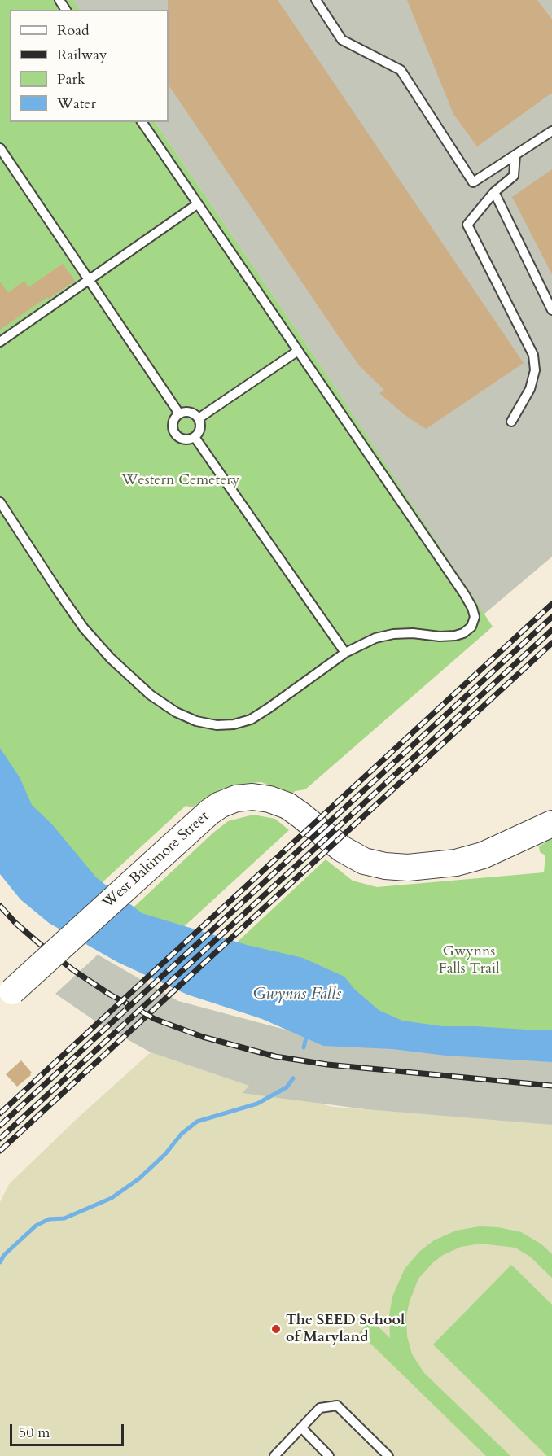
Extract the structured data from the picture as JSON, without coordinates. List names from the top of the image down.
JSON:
{
  "streets": {
    "main road": ["West Baltimore Street"]
  },
  "water": ["Gwynns Falls"],
  "parks": ["Western Cemetery", "Gwynns Falls Trail"],
  "places": ["The SEED School of Maryland"],
  "legend": [
    "Road",
    "Railway",
    "Park",
    "Water"
  ],
  "scale_bar": "50 m"
}
